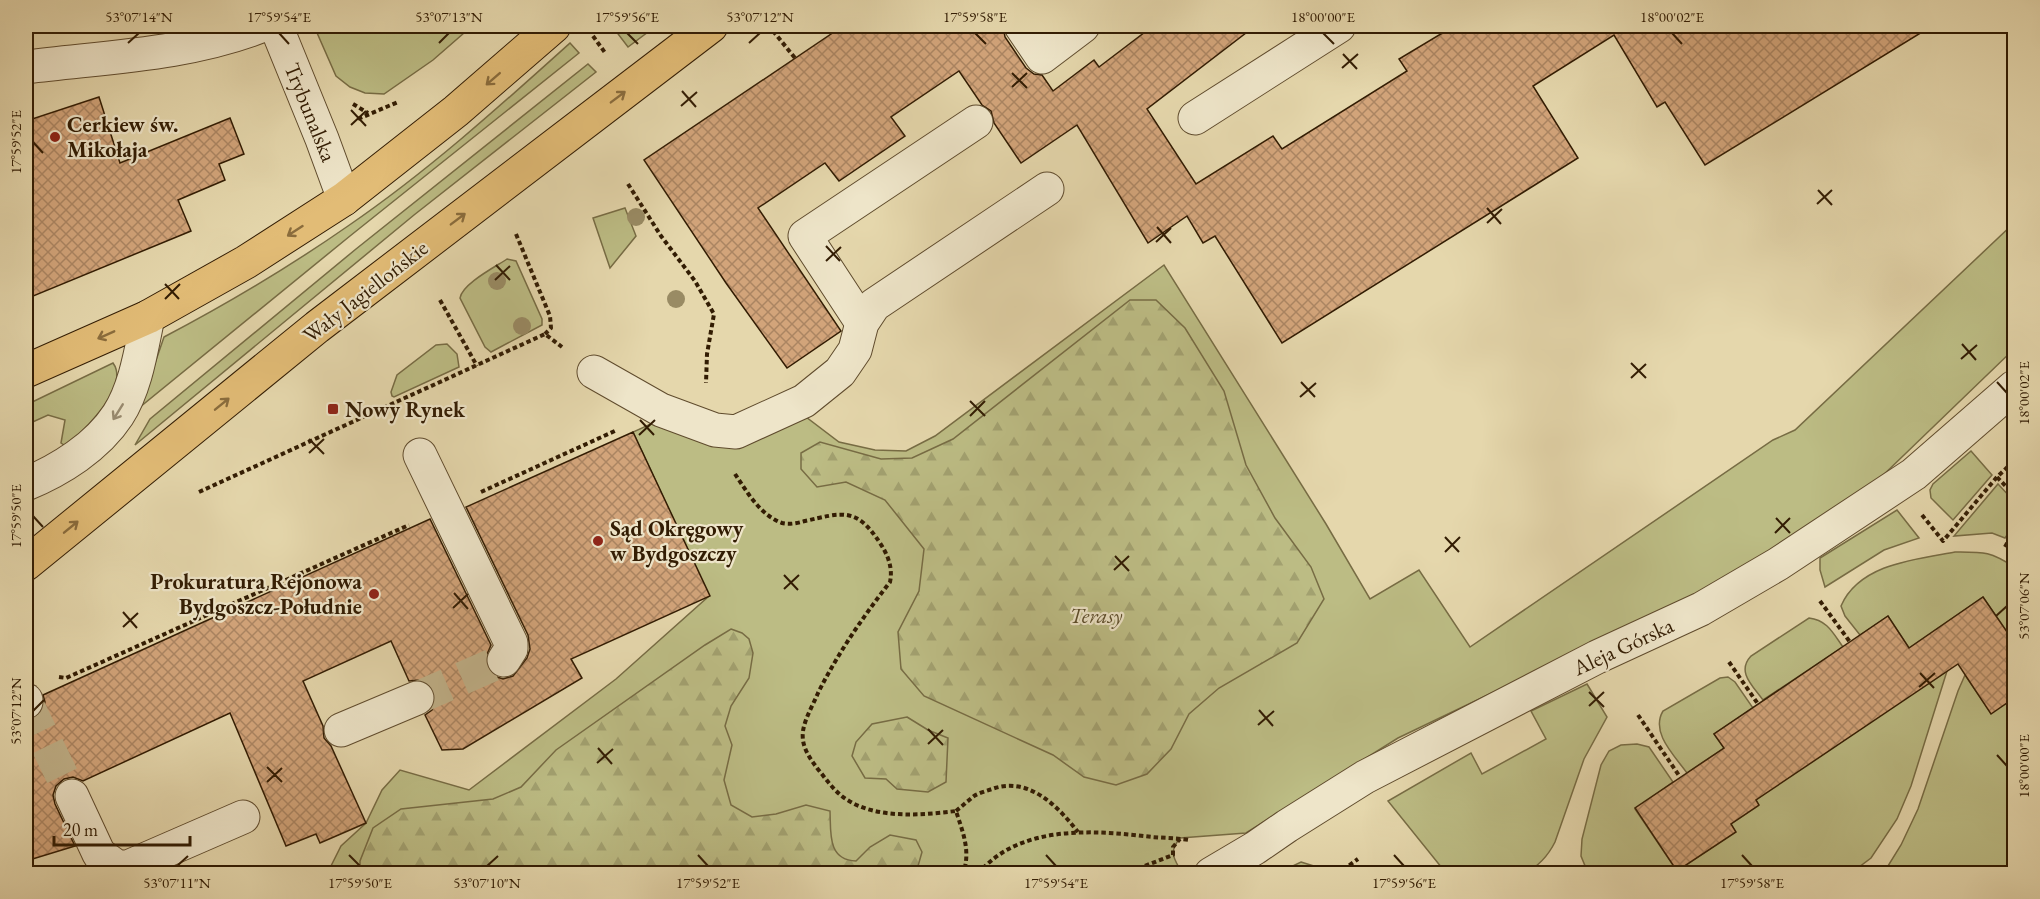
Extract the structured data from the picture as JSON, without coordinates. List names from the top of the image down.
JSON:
{
  "streets": {
    "main road": ["Wały Jagiellońskie"],
    "street": ["Trybunalska", "Aleja Górska"]
  },
  "parks": ["Terasy"],
  "places": {
    "other": ["Cerkiew św. Mikołaja", "Sąd Okręgowy w Bydgoszczy", "Prokuratura Rejonowa Bydgoszcz-Południe"],
    "transit": ["Nowy Rynek"]
  },
  "scale_bar": "20 m",
  "coordinates": [
    "53°07'14\"N",
    "17°59'54\"E",
    "53°07'13\"N",
    "17°59'56\"E",
    "53°07'12\"N",
    "17°59'58\"E",
    "18°00'00\"E",
    "18°00'02\"E",
    "17°59'52\"E",
    "17°59'50\"E",
    "53°07'06\"N",
    "53°07'11\"N",
    "53°07'10\"N"
  ]
}
